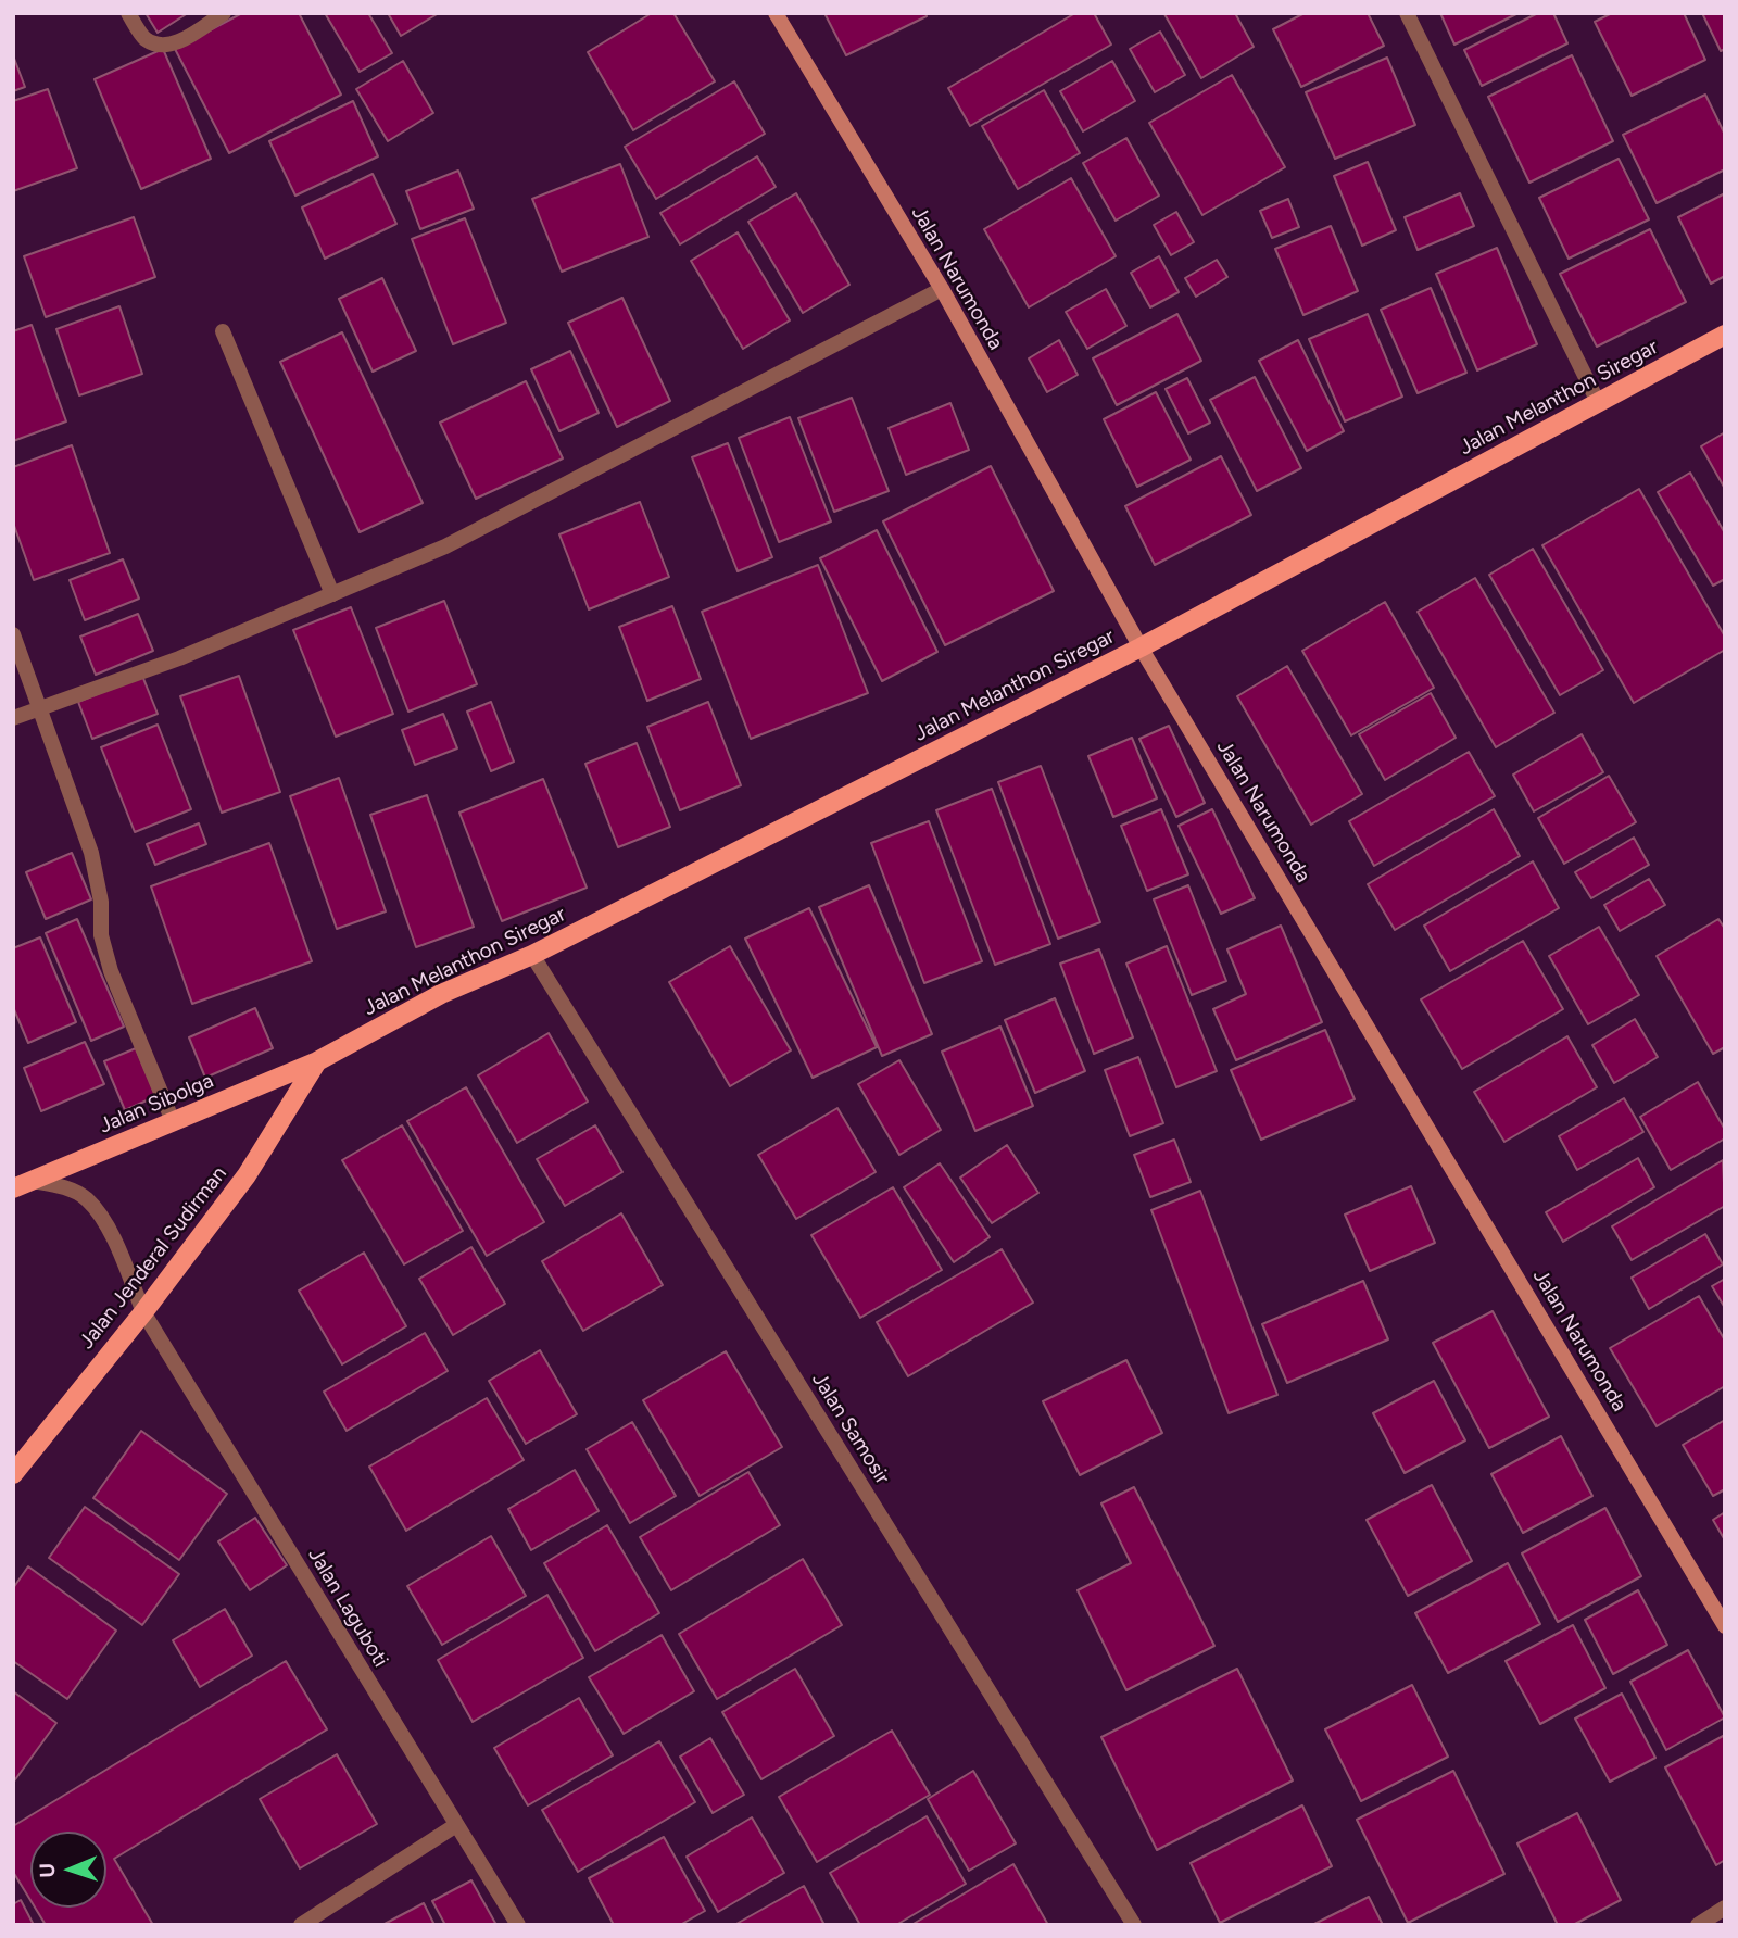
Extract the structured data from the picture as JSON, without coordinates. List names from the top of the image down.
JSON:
{
  "streets": {
    "main road": ["Jalan Melanthon Siregar", "Jalan Sibolga", "Jalan Jenderal Sudirman"],
    "street": ["Jalan Narumonda", "Jalan Samosir", "Jalan Laguboti"]
  },
  "crossings": [
    ["Jalan Narumonda", "Jalan Melanthon Siregar"],
    ["Jalan Melanthon Siregar", "Jalan Sibolga"],
    ["Jalan Melanthon Siregar", "Jalan Jenderal Sudirman"],
    ["Jalan Melanthon Siregar", "Jalan Samosir"],
    ["Jalan Sibolga", "Jalan Jenderal Sudirman"],
    ["Jalan Sibolga", "Jalan Laguboti"],
    ["Jalan Jenderal Sudirman", "Jalan Laguboti"]
  ],
  "north": "left"
}
